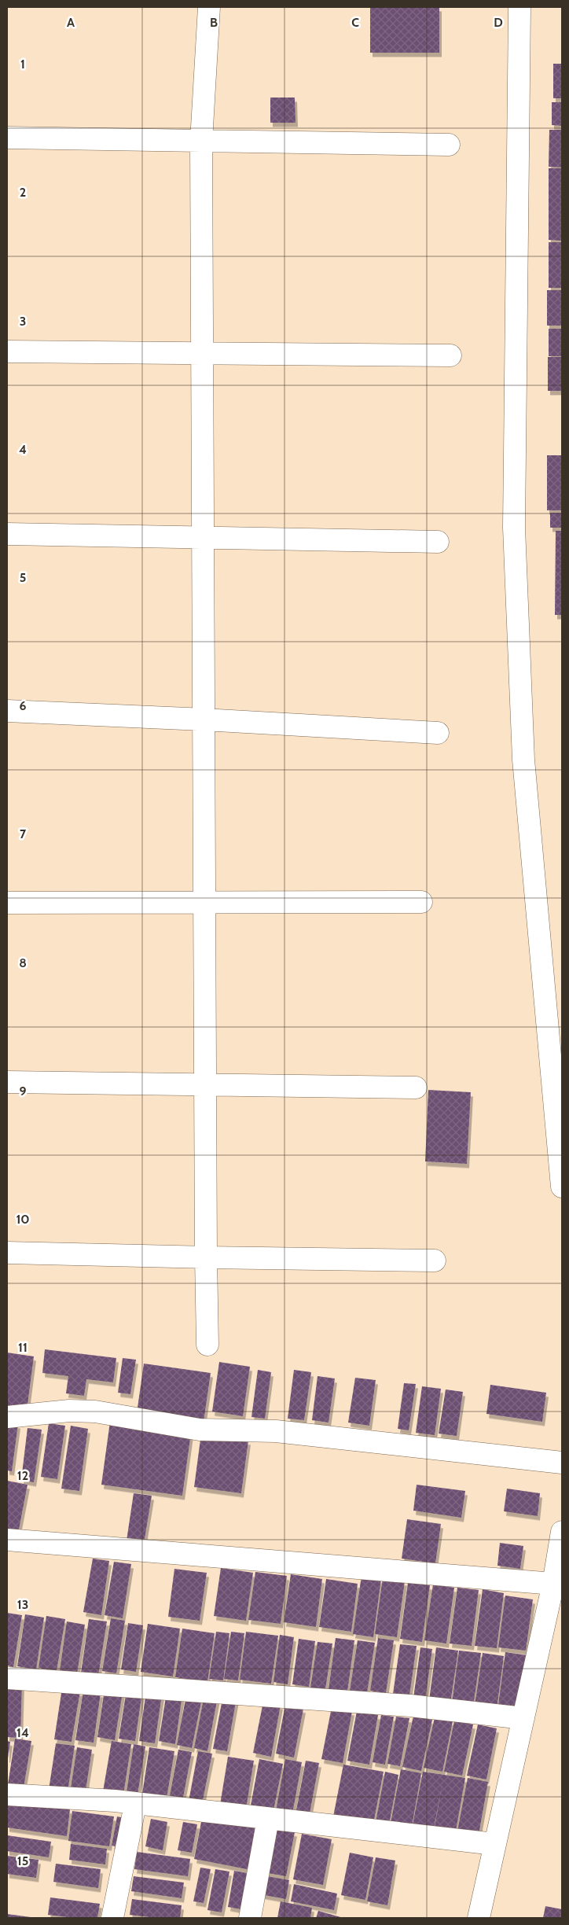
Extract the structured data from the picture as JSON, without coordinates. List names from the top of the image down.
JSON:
{
  "grid": {
    "columns": [
      "A",
      "B",
      "C",
      "D"
    ],
    "rows": [
      "1",
      "2",
      "3",
      "4",
      "5",
      "6",
      "7",
      "8",
      "9",
      "10",
      "11",
      "12",
      "13",
      "14",
      "15"
    ]
  }
}
